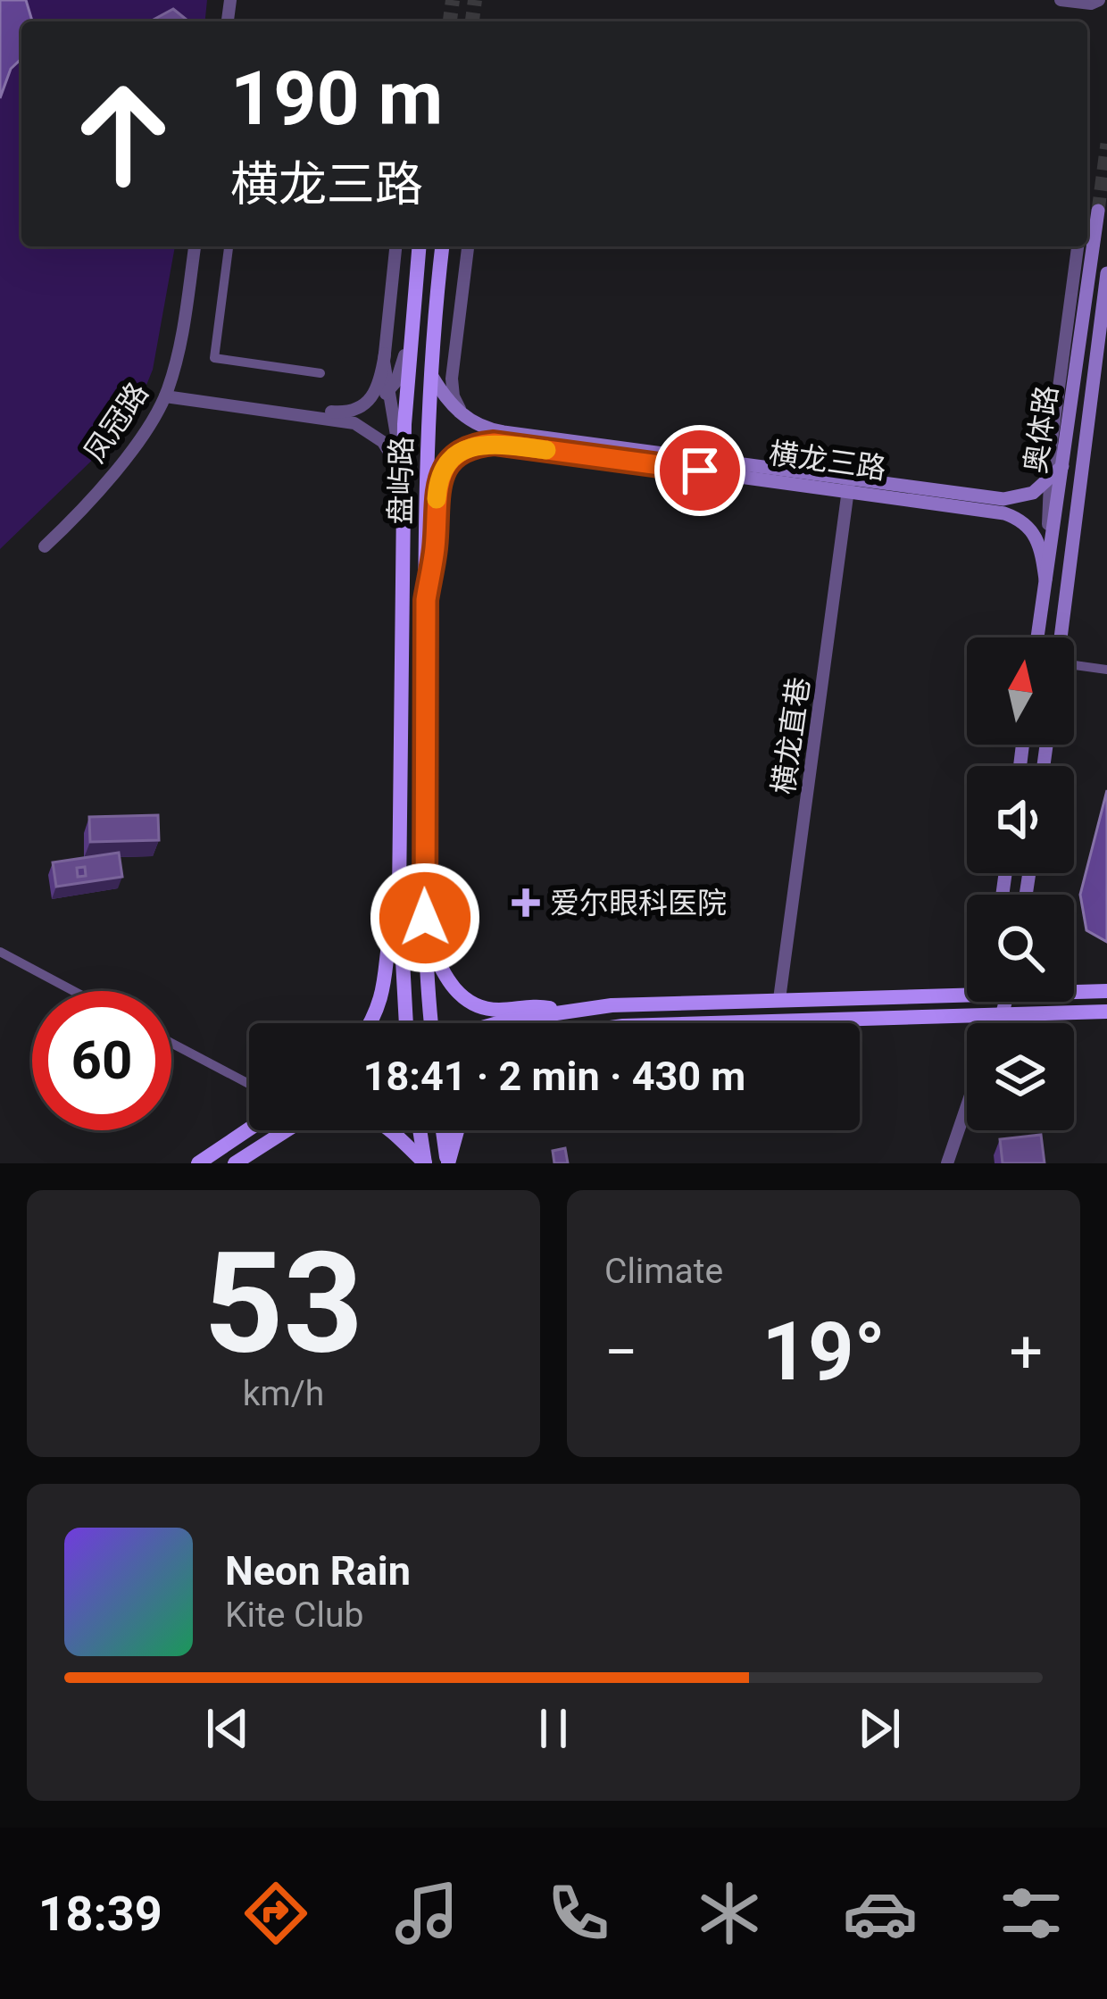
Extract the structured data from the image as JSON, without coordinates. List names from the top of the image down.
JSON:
{
  "streets": {
    "main road": ["奥体路", "横龙三路", "盘屿路"],
    "street": ["凤冠路", "横龙直巷"]
  },
  "crossings": [
    ["奥体路", "横龙三路"],
    ["横龙三路", "盘屿路"],
    ["横龙三路", "横龙直巷"]
  ],
  "places": {
    "health": ["爱尔眼科医院"]
  },
  "north": "top",
  "page": {
    "turn": ["190 m", "横龙三路"],
    "limit": "60",
    "trip": "18:41 · 2 min · 430 m",
    "tile": [
      ["53", "km/h"],
      "Climate"
    ],
    "heat": ["−", "19°", "+"],
    "song": ["Neon Rain", "Kite Club"],
    "tabs": "18:39"
  }
}
